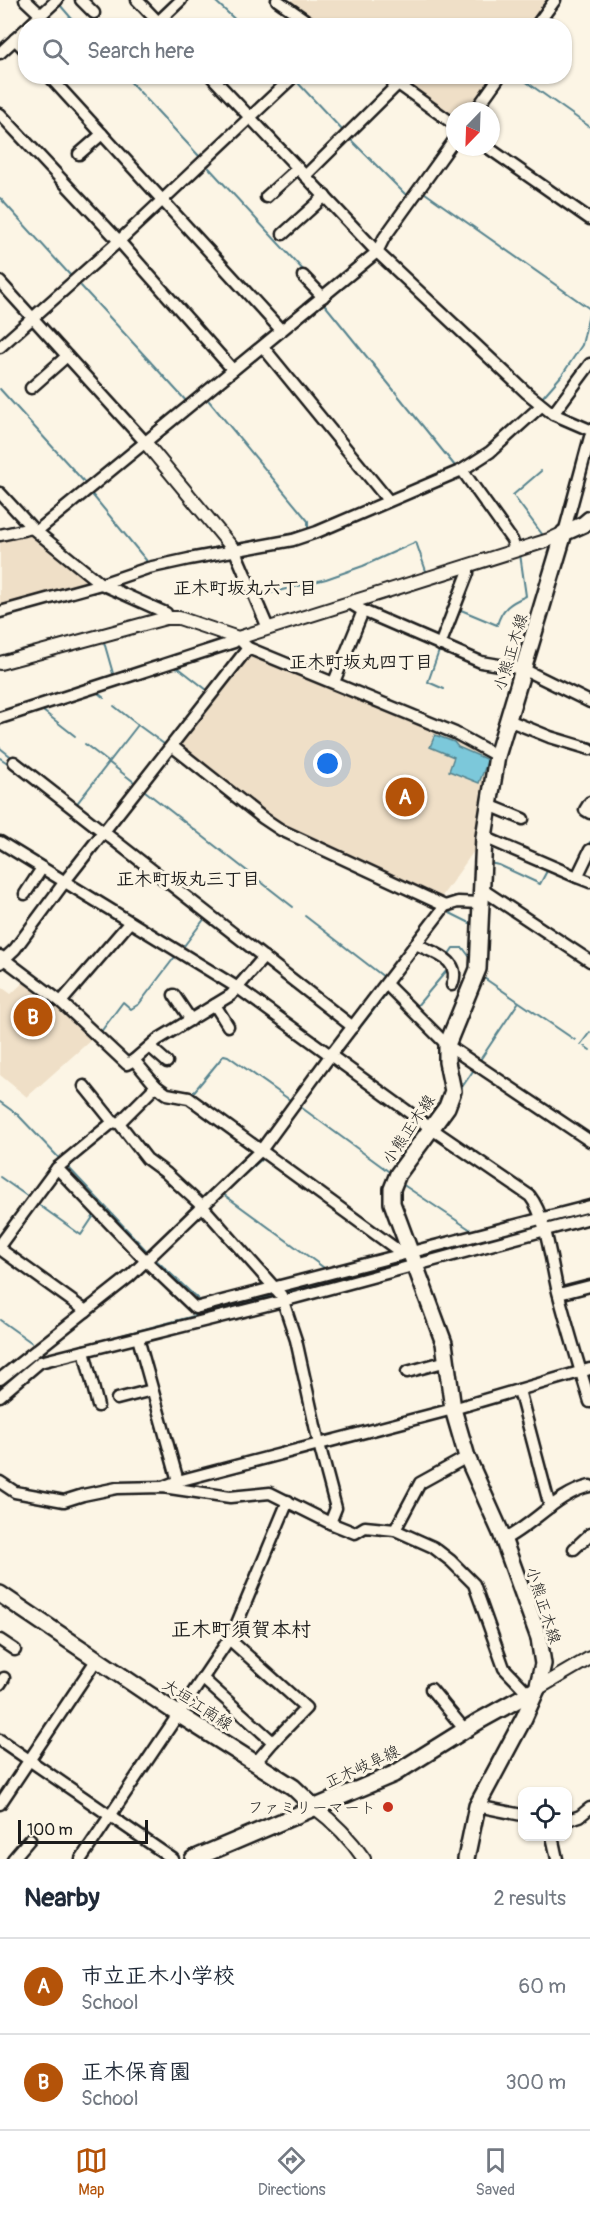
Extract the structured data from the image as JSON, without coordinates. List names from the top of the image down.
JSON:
{
  "streets": {
    "main road": ["小熊正木線", "大垣江南線", "正木岐阜線"]
  },
  "crossings": [
    ["小熊正木線", "正木岐阜線"],
    ["大垣江南線", "正木岐阜線"]
  ],
  "districts": [
    "正木町坂丸六丁目",
    "正木町坂丸四丁目",
    "正木町坂丸三丁目",
    "正木町須賀本村"
  ],
  "places": ["ファミリーマート"],
  "scale_bar": "100 m",
  "north": "bottom left",
  "page": {
    "search": "Search here",
    "pins": ["A", "B"],
    "scale": "100 m",
    "heading": ["Nearby", "2 results"],
    "list": [
      {
        "mark": "A",
        "name": "市立正木小学校",
        "note": "School",
        "value": "60 m"
      },
      {
        "mark": "B",
        "name": "正木保育園",
        "note": "School",
        "value": "300 m"
      }
    ],
    "nav": ["Map", "Directions", "Saved"]
  }
}
